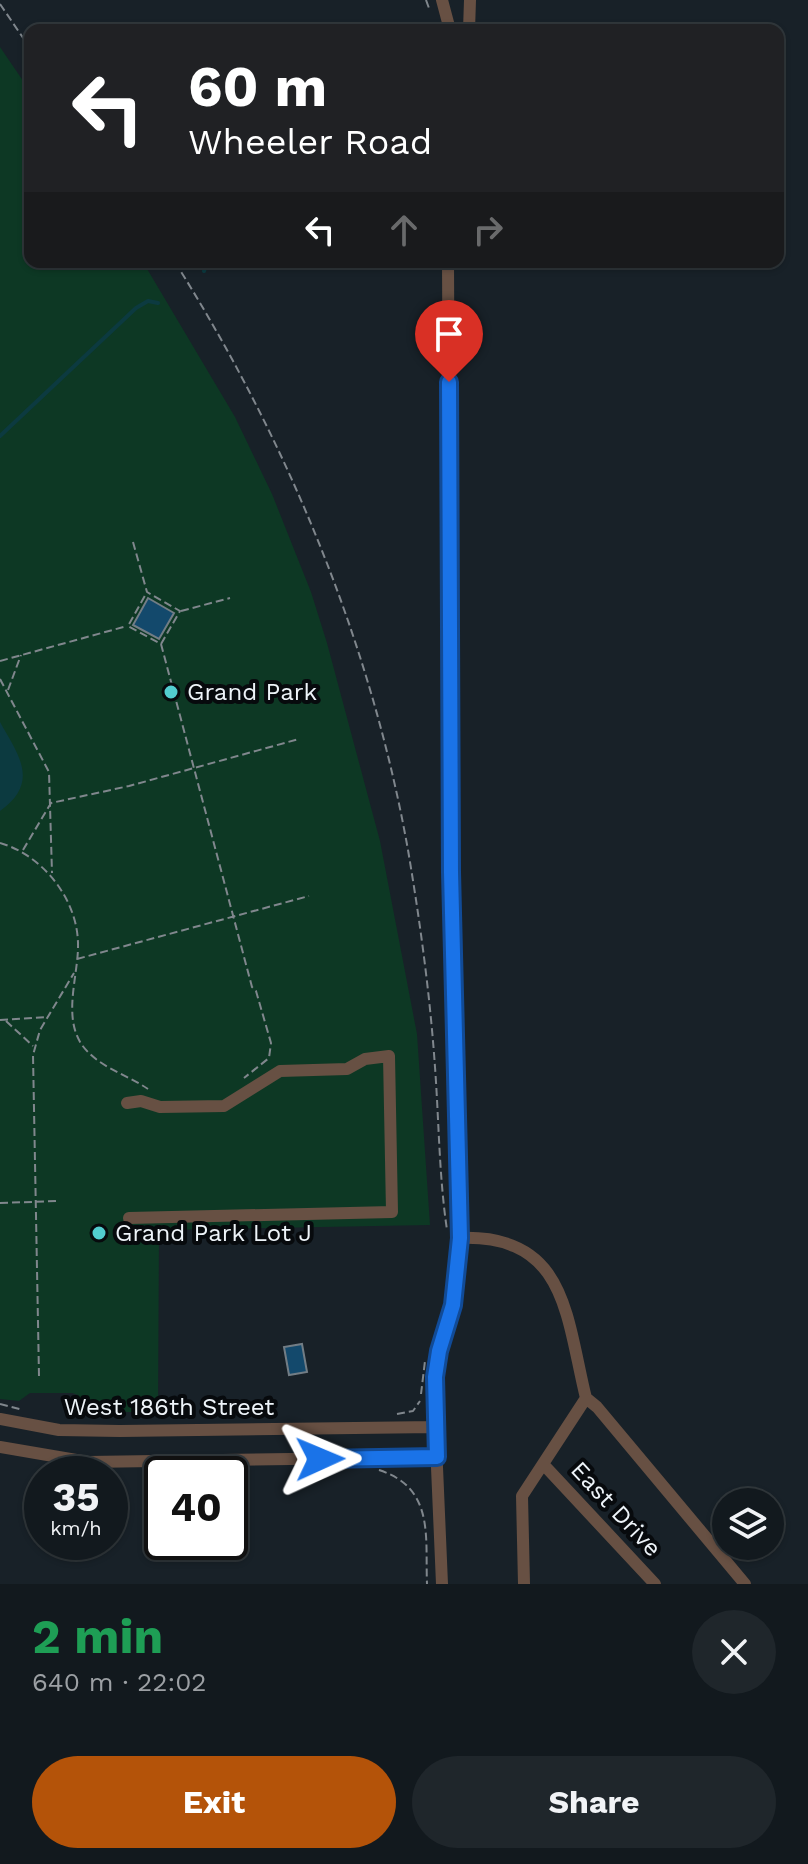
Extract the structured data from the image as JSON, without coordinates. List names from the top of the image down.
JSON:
{
  "streets": {
    "street": ["West 186th Street", "East Drive"]
  },
  "places": ["Grand Park", "Grand Park Lot J"],
  "page": {
    "turn": ["60 m", "Wheeler Road"],
    "speed": "35 km/h",
    "limit": "40",
    "heading": ["2 min", "640 m · 22:02"],
    "buttons": ["Exit", "Share"]
  }
}
